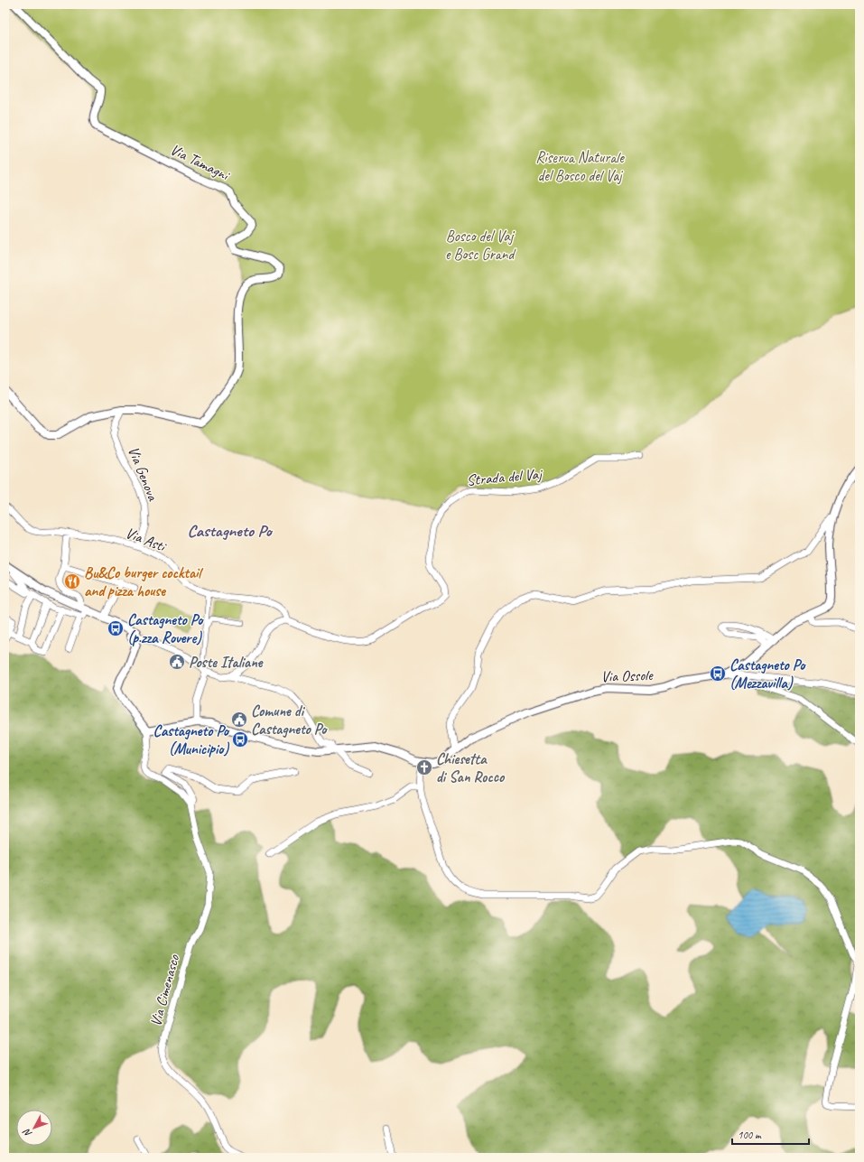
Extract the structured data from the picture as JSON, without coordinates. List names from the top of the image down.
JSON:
{
  "streets": {
    "street": [
      "Via Tamagni",
      "Via Genova",
      "Strada del Vaj",
      "Via Asti",
      "Via Ossole",
      "Via Cimenasco"
    ]
  },
  "crossings": [
    ["Via Tamagni", "Via Genova"],
    ["Via Genova", "Via Asti"],
    ["Strada del Vaj", "Via Asti"]
  ],
  "districts": ["Castagneto Po"],
  "parks": ["Riserva Naturale del Bosco del Vaj", "Bosco del Vaj e Bosc Grand"],
  "places": {
    "restaurant": ["Bu&Co burger cocktail and pizza house"],
    "bus stop": ["Castagneto Po (p.zza Rovere)", "Castagneto Po (Mezzavilla)", "Castagneto Po (Municipio)"],
    "public building": ["Poste Italiane", "Comune di Castagneto Po"],
    "church": ["Chiesetta di San Rocco"]
  },
  "scale_bar": "100 m",
  "north": "bottom left"
}
